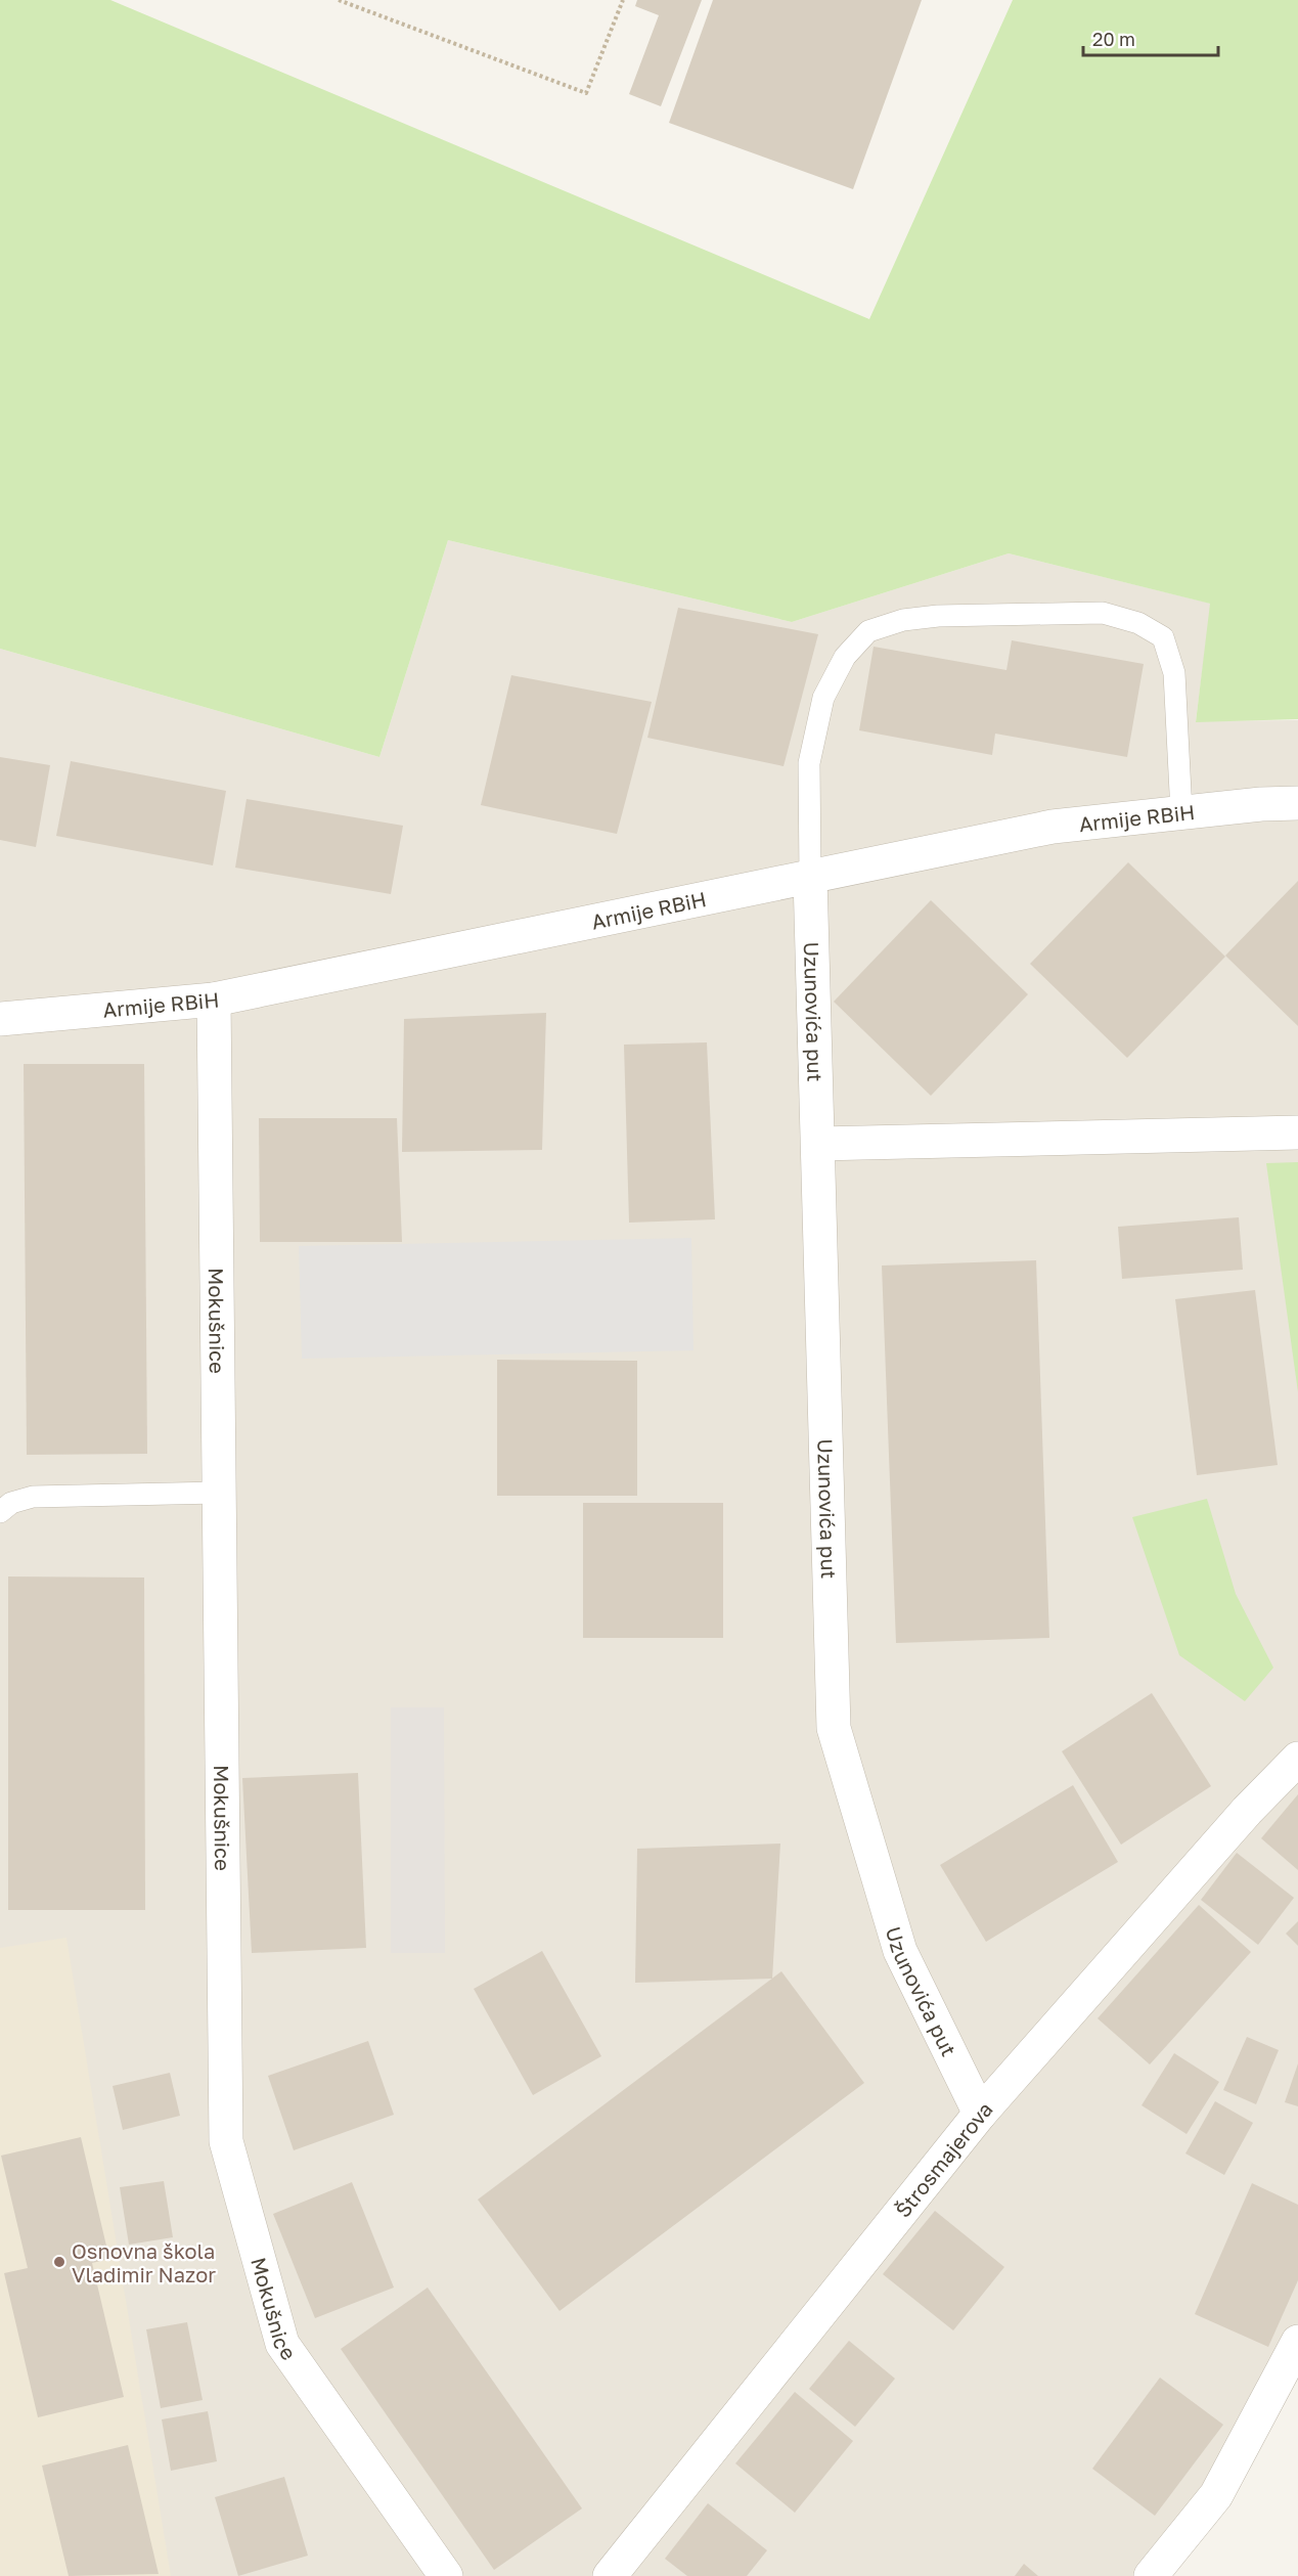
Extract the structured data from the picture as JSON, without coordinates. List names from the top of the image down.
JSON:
{
  "streets": {
    "street": [
      "Armije RBiH",
      "Uzunovića put",
      "Mokušnice",
      "Štrosmajerova"
    ]
  },
  "crossings": [
    ["Armije RBiH", "Uzunovića put"],
    ["Armije RBiH", "Mokušnice"],
    ["Uzunovića put", "Štrosmajerova"]
  ],
  "places": ["Osnovna škola Vladimir Nazor"],
  "scale_bar": "20 m"
}
